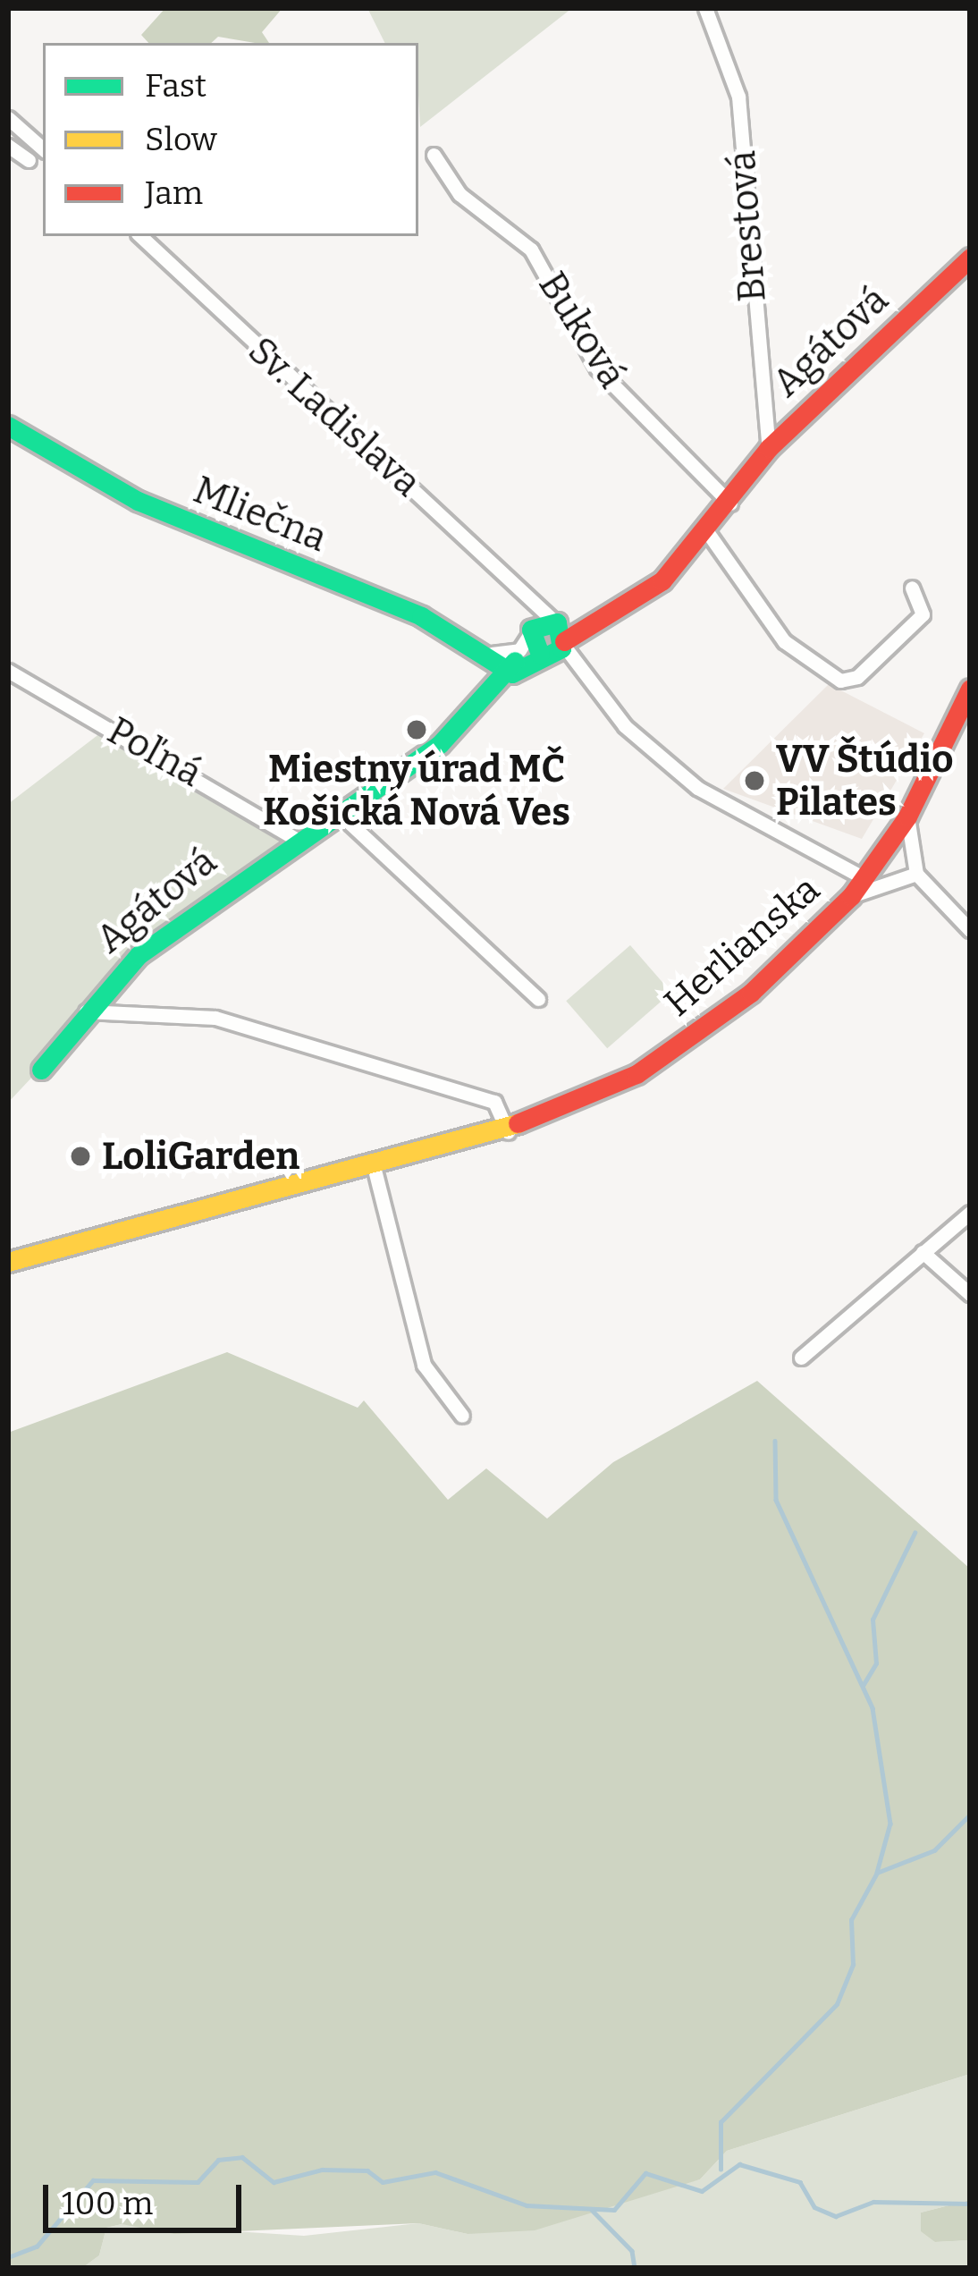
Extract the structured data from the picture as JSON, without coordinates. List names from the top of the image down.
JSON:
{
  "streets": {
    "street": [
      "Brestová",
      "Buková",
      "Agátová",
      "Sv. Ladislava",
      "Mliečna",
      "Poľná",
      "Herlianska"
    ]
  },
  "crossings": [
    ["Brestová", "Agátová"],
    ["Buková", "Agátová"],
    ["Agátová", "Sv. Ladislava"],
    ["Agátová", "Poľná"],
    ["Sv. Ladislava", "Herlianska"]
  ],
  "places": ["Miestny úrad MČ Košická Nová Ves", "VV Štúdio Pilates", "LoliGarden"],
  "legend": ["Fast", "Slow", "Jam"],
  "scale_bar": "100 m"
}
